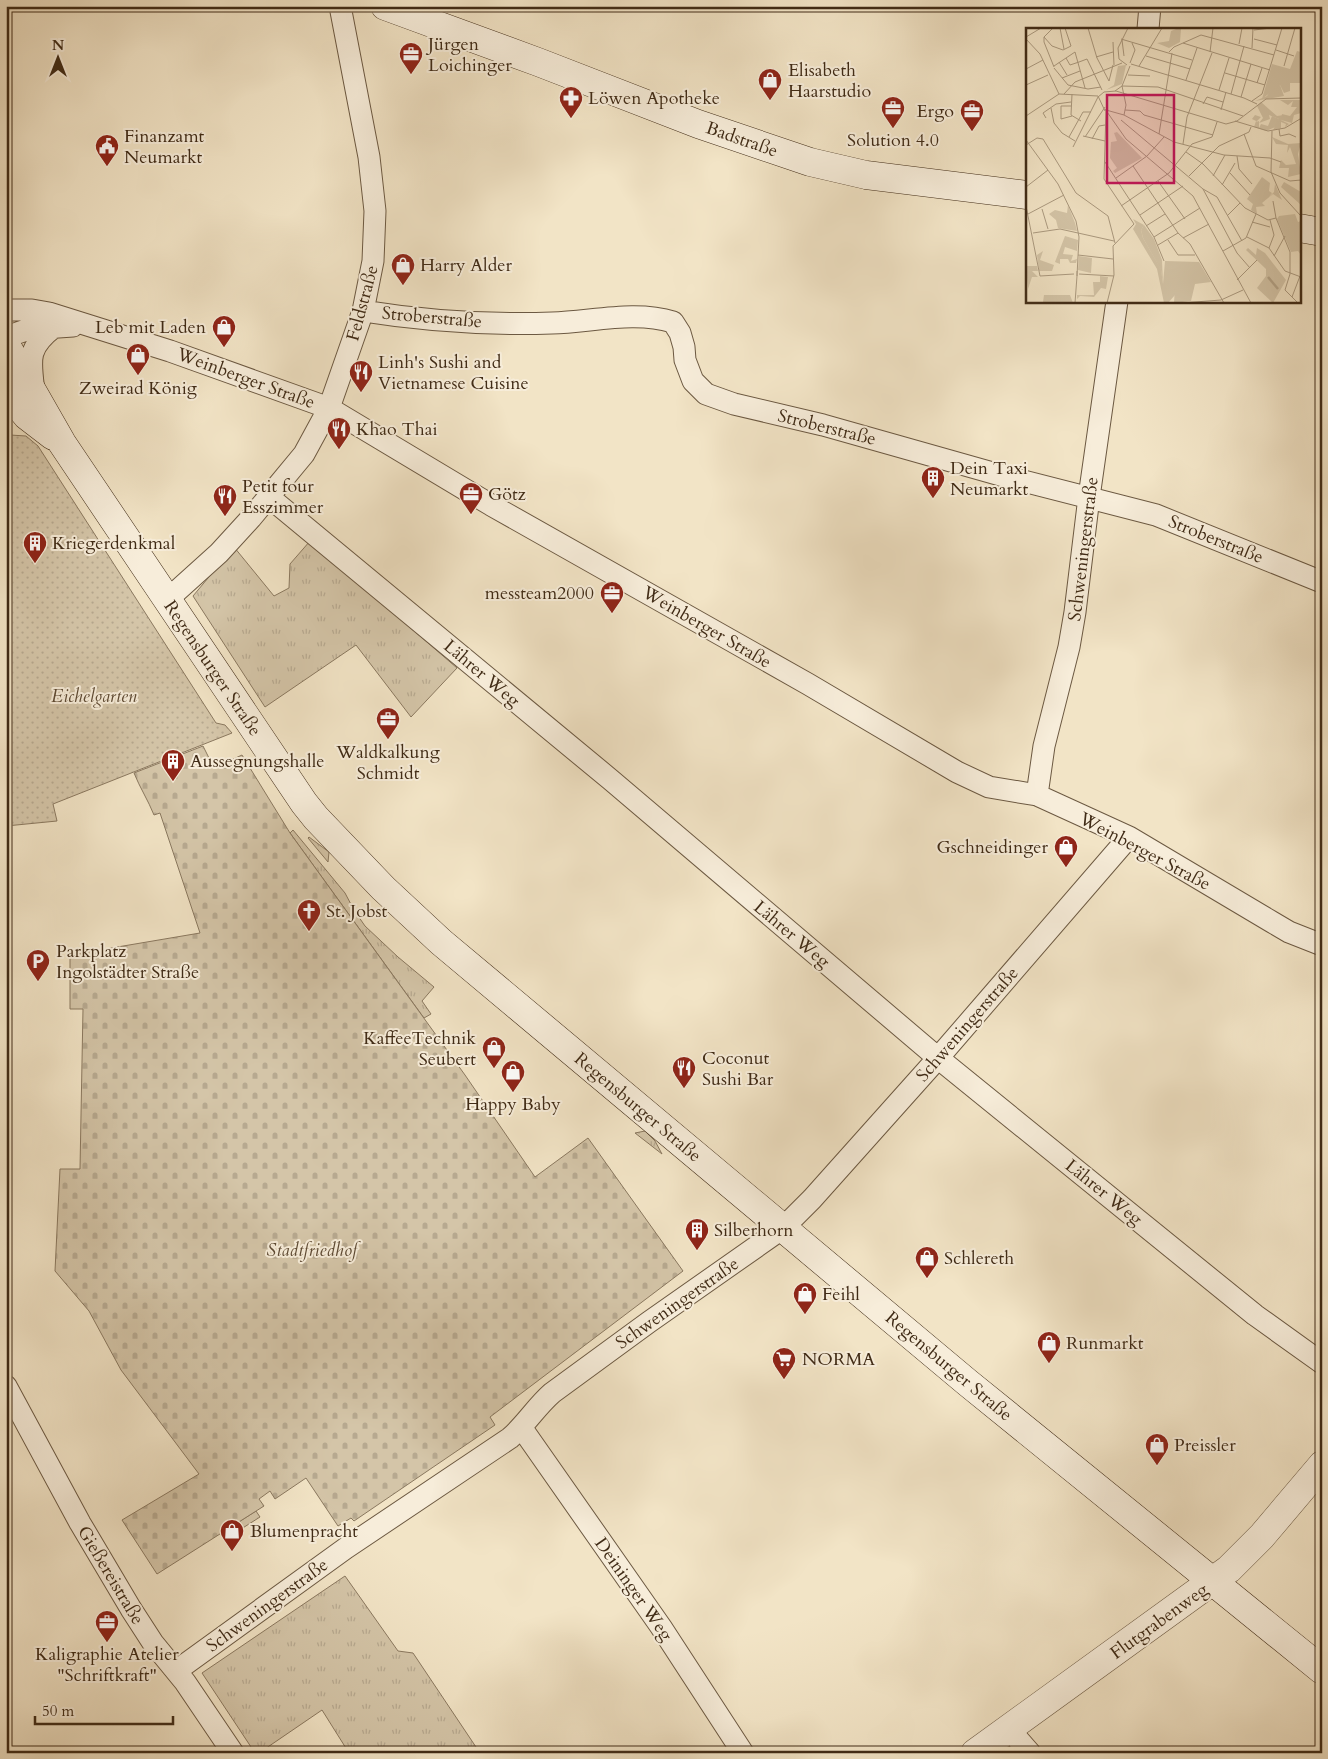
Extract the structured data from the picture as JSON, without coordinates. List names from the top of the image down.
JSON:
{
  "streets": {
    "main road": ["Badstraße", "Regensburger Straße", "Flutgrabenweg"],
    "street": [
      "Feldstraße",
      "Stroberstraße",
      "Weinberger Straße",
      "Schweningerstraße",
      "Lährer Weg",
      "Gießereistraße",
      "Deininger Weg"
    ]
  },
  "crossings": [
    ["Feldstraße", "Stroberstraße"],
    ["Feldstraße", "Weinberger Straße"],
    ["Feldstraße", "Regensburger Straße"],
    ["Feldstraße", "Lährer Weg"],
    ["Stroberstraße", "Schweningerstraße"],
    ["Weinberger Straße", "Schweningerstraße"],
    ["Schweningerstraße", "Regensburger Straße"],
    ["Schweningerstraße", "Lährer Weg"],
    ["Schweningerstraße", "Gießereistraße"],
    ["Schweningerstraße", "Deininger Weg"],
    ["Regensburger Straße", "Flutgrabenweg"]
  ],
  "parks": ["Eichelgarten", "Stadtfriedhof"],
  "places": {
    "office": [
      "Jürgen Loichinger",
      "Solution 4.0",
      "Ergo",
      "Götz",
      "messteam2000",
      "Waldkalkung Schmidt",
      "Kaligraphie Atelier \"Schriftkraft\""
    ],
    "shop": [
      "Elisabeth Haarstudio",
      "Harry Alder",
      "Leb mit Laden",
      "Zweirad König",
      "Gschneidinger",
      "KaffeeTechnik Seubert",
      "Happy Baby",
      "Schlereth",
      "Feihl",
      "Runmarkt",
      "Preissler",
      "Blumenpracht"
    ],
    "pharmacy": ["Löwen Apotheke"],
    "public building": ["Finanzamt Neumarkt"],
    "restaurant": [
      "Linh's Sushi and Vietnamese Cuisine",
      "Khao Thai",
      "Petit four Esszimmer",
      "Coconut Sushi Bar"
    ],
    "building": [
      "Dein Taxi Neumarkt",
      "Kriegerdenkmal",
      "Aussegnungshalle",
      "Silberhorn"
    ],
    "church": ["St. Jobst"],
    "parking": ["Parkplatz Ingolstädter Straße"],
    "supermarket": ["NORMA"]
  },
  "scale_bar": "50 m",
  "north": "top"
}
